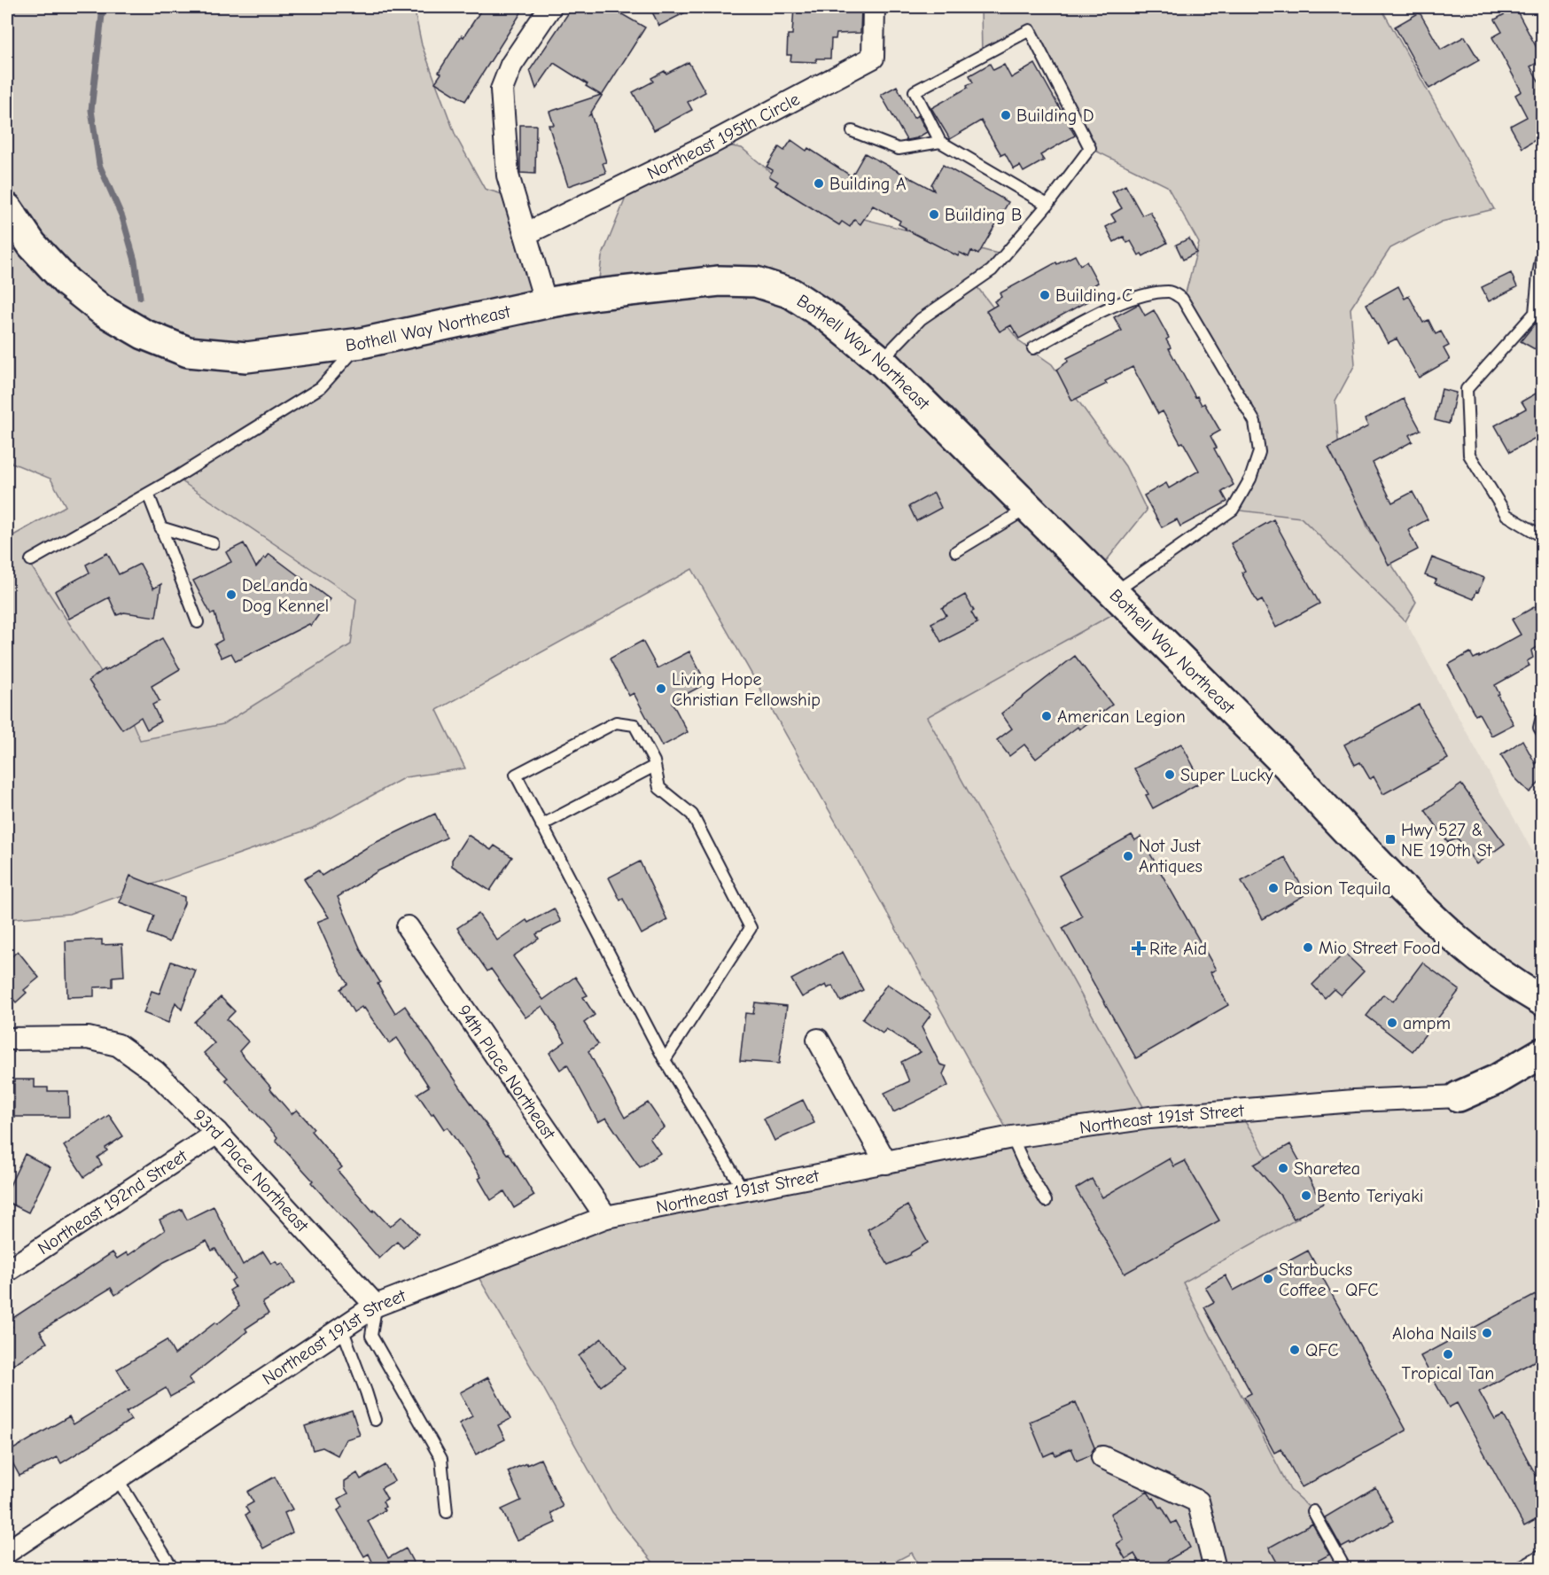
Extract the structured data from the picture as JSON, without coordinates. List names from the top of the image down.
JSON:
{
  "streets": {
    "main road": ["Bothell Way Northeast", "Northeast 191st Street"],
    "street": [
      "Northeast 195th Circle",
      "94th Place Northeast",
      "93rd Place Northeast",
      "Northeast 192nd Street"
    ]
  },
  "crossings": [
    ["94th Place Northeast", "Northeast 191st Street"],
    ["Northeast 191st Street", "93rd Place Northeast"],
    ["93rd Place Northeast", "Northeast 192nd Street"]
  ],
  "places": {
    "other": [
      "Building D",
      "Building A",
      "Building B",
      "Building C",
      "DeLanda Dog Kennel",
      "Living Hope Christian Fellowship",
      "American Legion",
      "Super Lucky",
      "Not Just Antiques",
      "Pasion Tequila",
      "Mio Street Food",
      "ampm",
      "Sharetea",
      "Bento Teriyaki",
      "Starbucks Coffee - QFC",
      "Aloha Nails",
      "QFC",
      "Tropical Tan"
    ],
    "transit": ["Hwy 527 & NE 190th St"],
    "health": ["Rite Aid"]
  }
}
